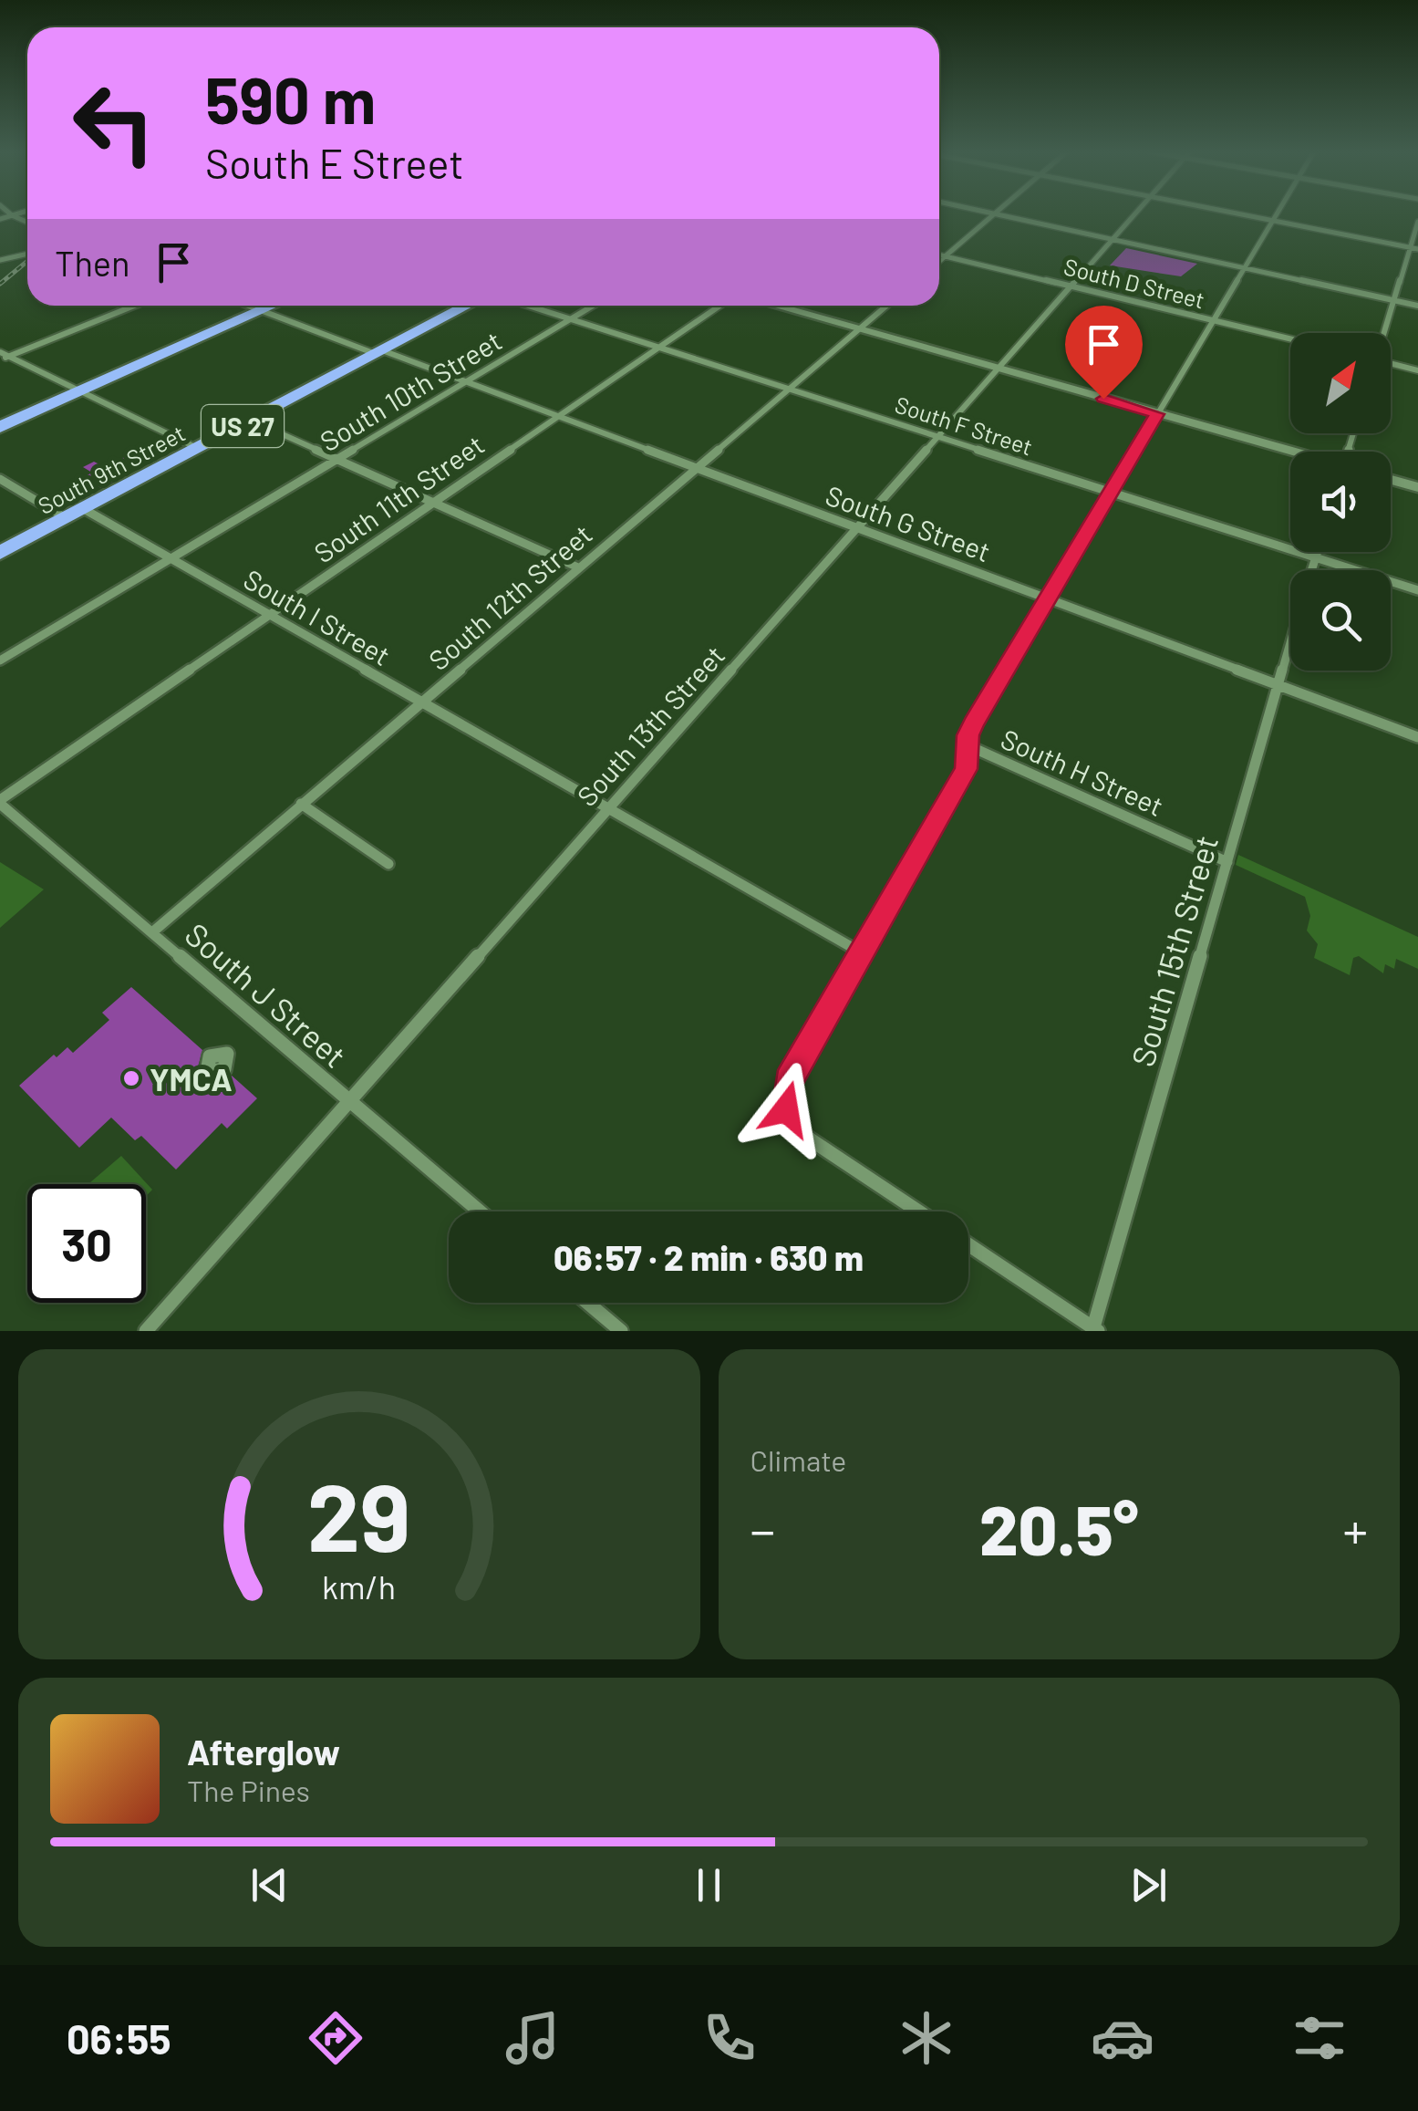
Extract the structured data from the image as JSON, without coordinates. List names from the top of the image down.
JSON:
{
  "streets": {
    "highway": ["US 27", "South 9th Street"],
    "street": [
      "South D Street",
      "South 10th Street",
      "South F Street",
      "South 11th Street",
      "South G Street",
      "South 12th Street",
      "South I Street",
      "South 13th Street",
      "South H Street",
      "South 15th Street",
      "South J Street"
    ]
  },
  "crossings": [
    ["South D Street", "South 13th Street"],
    ["South 10th Street", "South F Street"],
    ["South 10th Street", "South G Street"],
    ["South 10th Street", "South I Street"],
    ["South F Street", "South 11th Street"],
    ["South F Street", "South 12th Street"],
    ["South F Street", "South 13th Street"],
    ["South F Street", "South 15th Street"],
    ["South 9th Street", "South G Street"],
    ["South 9th Street", "South I Street"],
    ["South 11th Street", "South G Street"],
    ["South 11th Street", "South I Street"],
    ["South 11th Street", "South J Street"],
    ["South G Street", "South 12th Street"],
    ["South G Street", "South 13th Street"],
    ["South G Street", "South 15th Street"],
    ["South 12th Street", "South I Street"],
    ["South 12th Street", "South J Street"],
    ["South I Street", "South 13th Street"],
    ["South 13th Street", "South J Street"],
    ["South H Street", "South 15th Street"]
  ],
  "places": ["YMCA"],
  "north": "top right",
  "page": {
    "turn": ["590 m", "South E Street"],
    "then": "Then",
    "limit": "30",
    "trip": "06:57 · 2 min · 630 m",
    "tile": "Climate",
    "heat": ["−", "20.5°", "+"],
    "song": ["Afterglow", "The Pines"],
    "tabs": "06:55",
    "gauge": ["29", "km/h"]
  }
}
